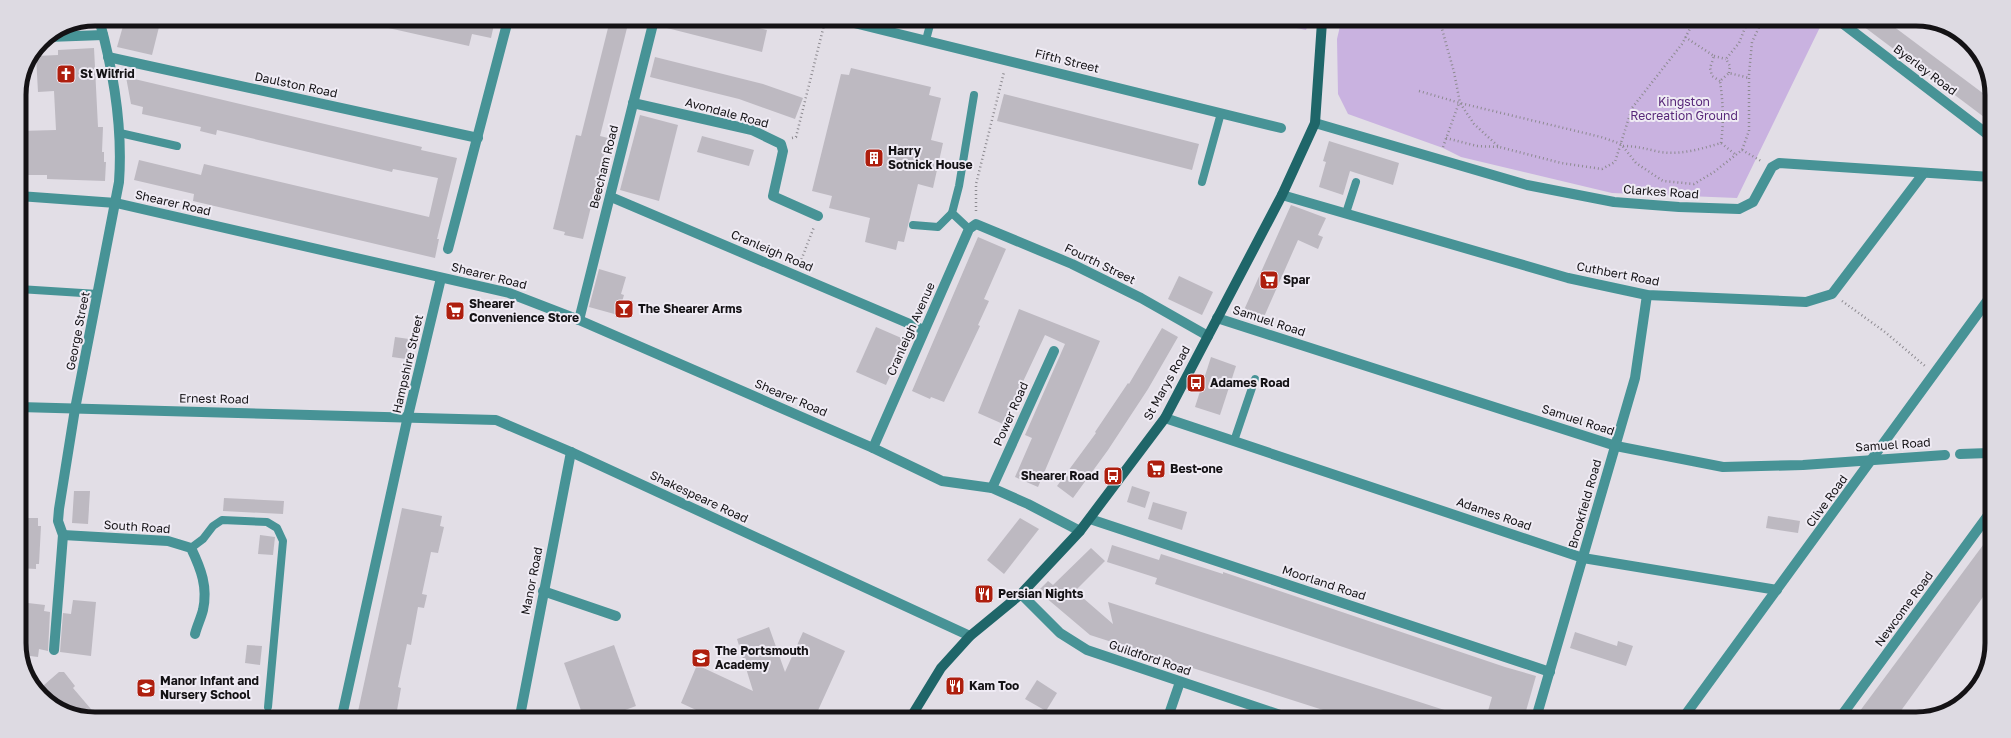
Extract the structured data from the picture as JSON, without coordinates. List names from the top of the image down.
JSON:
{
  "streets": {
    "street": [
      "Fifth Street",
      "Byerley Road",
      "Daulston Road",
      "Avondale Road",
      "Beecham Road",
      "Clarkes Road",
      "Shearer Road",
      "Cranleigh Road",
      "Fourth Street",
      "Cuthbert Road",
      "Samuel Road",
      "Cranleigh Avenue",
      "George Street",
      "Hampshire Street",
      "St Marys Road",
      "Ernest Road",
      "Power Road",
      "Shakespeare Road",
      "Clive Road",
      "Brookfield Road",
      "Adames Road",
      "South Road",
      "Manor Road",
      "Moorland Road",
      "Newcome Road",
      "Guildford Road"
    ]
  },
  "crossings": [
    ["Daulston Road", "George Street"],
    ["Avondale Road", "Beecham Road"],
    ["Beecham Road", "Shearer Road"],
    ["Beecham Road", "Cranleigh Road"],
    ["Clarkes Road", "St Marys Road"],
    ["Shearer Road", "Cranleigh Avenue"],
    ["Shearer Road", "George Street"],
    ["Shearer Road", "Hampshire Street"],
    ["Shearer Road", "St Marys Road"],
    ["Shearer Road", "Power Road"],
    ["Cranleigh Road", "Cranleigh Avenue"],
    ["Fourth Street", "Cranleigh Avenue"],
    ["Fourth Street", "St Marys Road"],
    ["Cuthbert Road", "St Marys Road"],
    ["Cuthbert Road", "Brookfield Road"],
    ["Samuel Road", "St Marys Road"],
    ["Samuel Road", "Clive Road"],
    ["Samuel Road", "Brookfield Road"],
    ["George Street", "Ernest Road"],
    ["George Street", "South Road"],
    ["Hampshire Street", "Ernest Road"],
    ["Hampshire Street", "Shakespeare Road"],
    ["St Marys Road", "Shakespeare Road"],
    ["St Marys Road", "Adames Road"],
    ["St Marys Road", "Moorland Road"],
    ["St Marys Road", "Guildford Road"],
    ["Ernest Road", "Shakespeare Road"],
    ["Shakespeare Road", "Manor Road"],
    ["Clive Road", "Adames Road"],
    ["Brookfield Road", "Adames Road"],
    ["Brookfield Road", "Moorland Road"]
  ],
  "parks": ["Kingston Recreation Ground"],
  "places": {
    "church": ["St Wilfrid"],
    "building": ["Harry Sotnick House"],
    "supermarket": ["Spar", "Shearer Convenience Store", "Best-one"],
    "bar": ["The Shearer Arms"],
    "bus stop": ["Adames Road", "Shearer Road"],
    "restaurant": ["Persian Nights", "Kam Too"],
    "school or university": ["The Portsmouth Academy", "Manor Infant and Nursery School"]
  }
}
